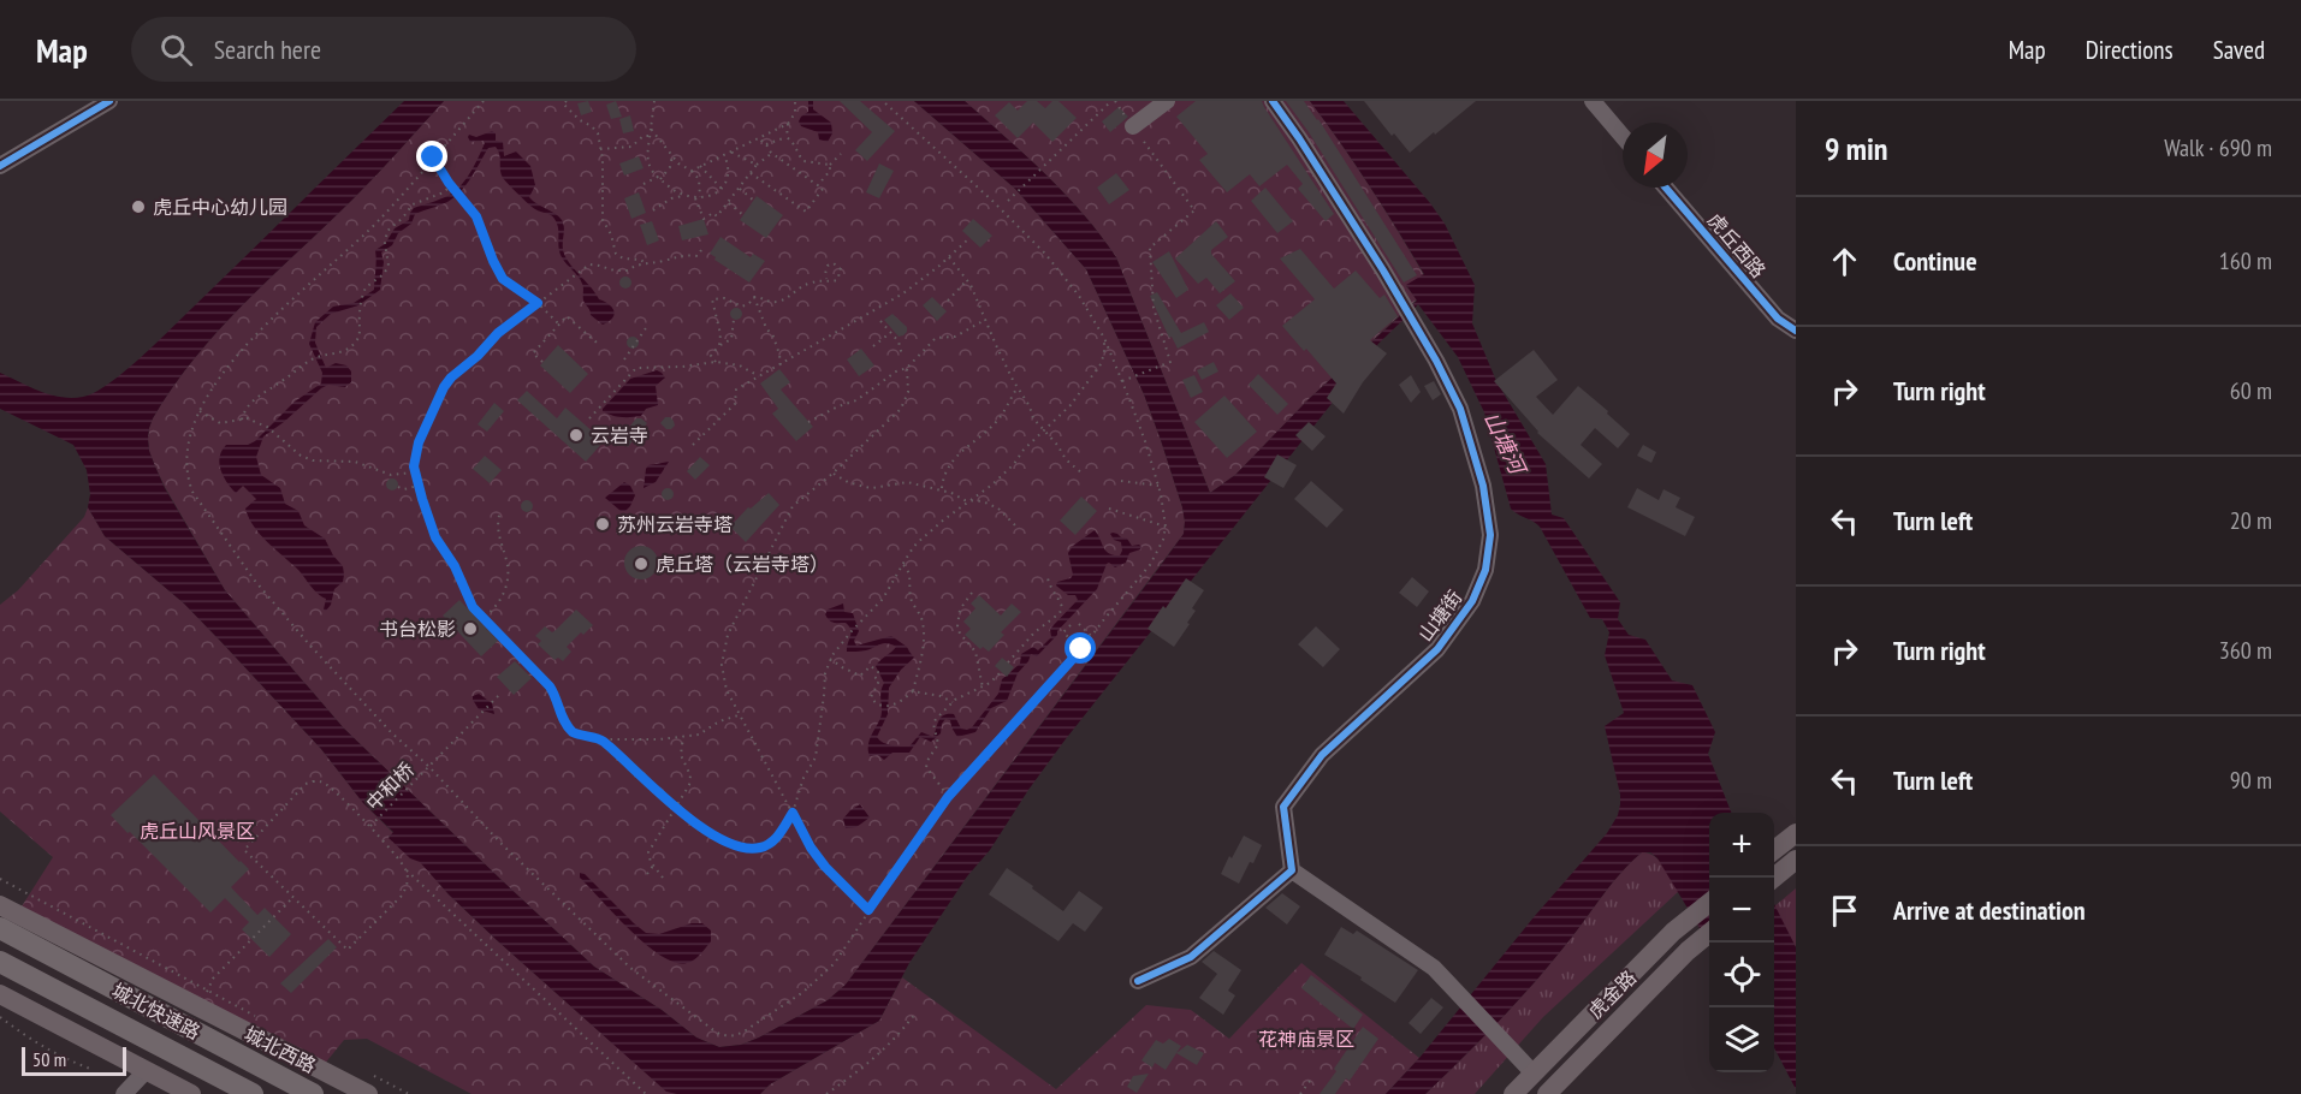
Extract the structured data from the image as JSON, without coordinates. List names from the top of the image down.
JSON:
{
  "streets": {
    "highway": ["城北快速路"],
    "main road": ["虎金路", "城北西路"],
    "street": ["虎丘西路", "山塘街"],
    "path": ["中和桥"]
  },
  "water": ["山塘河"],
  "parks": ["虎丘山风景区", "花神庙景区"],
  "places": [
    "虎丘中心幼儿园",
    "云岩寺",
    "苏州云岩寺塔",
    "虎丘塔（云岩寺塔）",
    "书台松影"
  ],
  "scale_bar": "50 m",
  "north": "bottom left",
  "page": {
    "header": "Map",
    "search": "Search here",
    "nav": ["Map", "Directions", "Saved"],
    "heading": ["9 min", "Walk · 690 m"],
    "list": [
      ["Continue", "160 m"],
      ["Turn right", "60 m"],
      ["Turn left", "20 m"],
      ["Turn right", "360 m"],
      ["Turn left", "90 m"],
      "Arrive at destination"
    ],
    "map_buttons": ["+", "−"],
    "scale": "50 m"
  }
}
